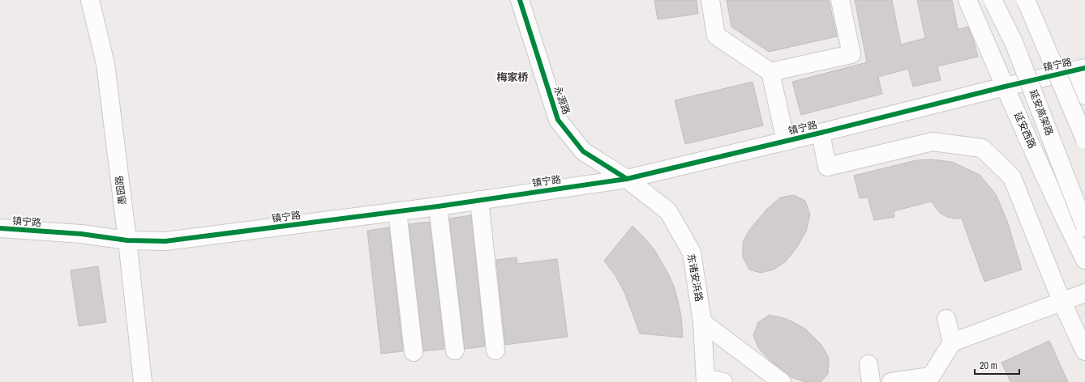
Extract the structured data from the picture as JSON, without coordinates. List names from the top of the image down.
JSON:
{
  "streets": {
    "main road": [
      "镇宁路",
      "永源路",
      "延安高架路",
      "延安西路",
      "愚园路",
      "东诸安浜路"
    ]
  },
  "crossings": [
    ["镇宁路", "永源路"],
    ["镇宁路", "延安西路"],
    ["镇宁路", "愚园路"],
    ["镇宁路", "东诸安浜路"],
    ["永源路", "东诸安浜路"]
  ],
  "districts": ["梅家桥"],
  "scale_bar": "20 m"
}
